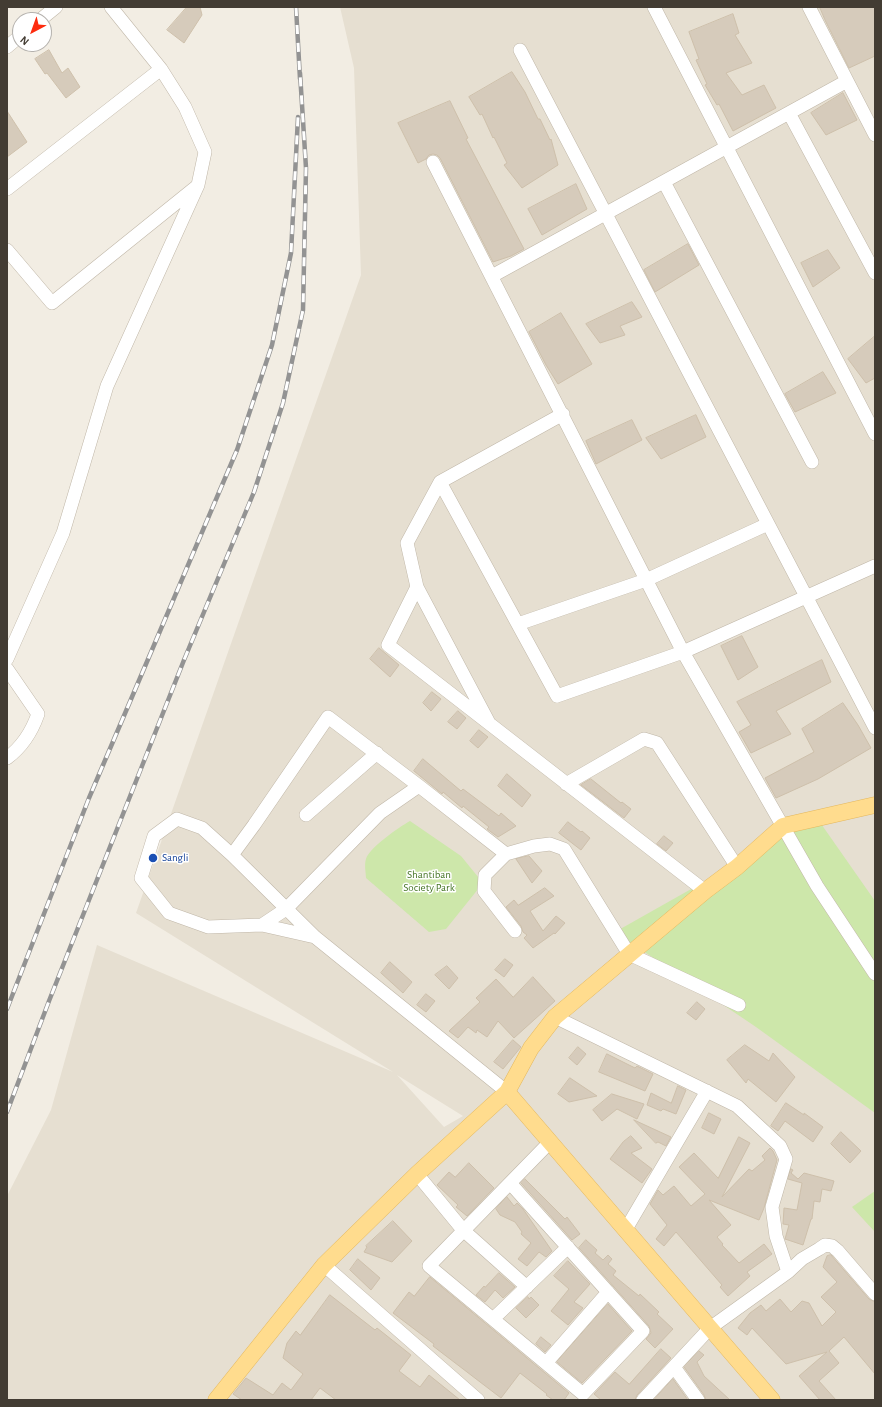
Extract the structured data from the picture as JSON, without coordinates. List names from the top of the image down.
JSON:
{
  "parks": ["Shantiban Society Park"],
  "places": ["Sangli"],
  "north": "bottom left"
}
